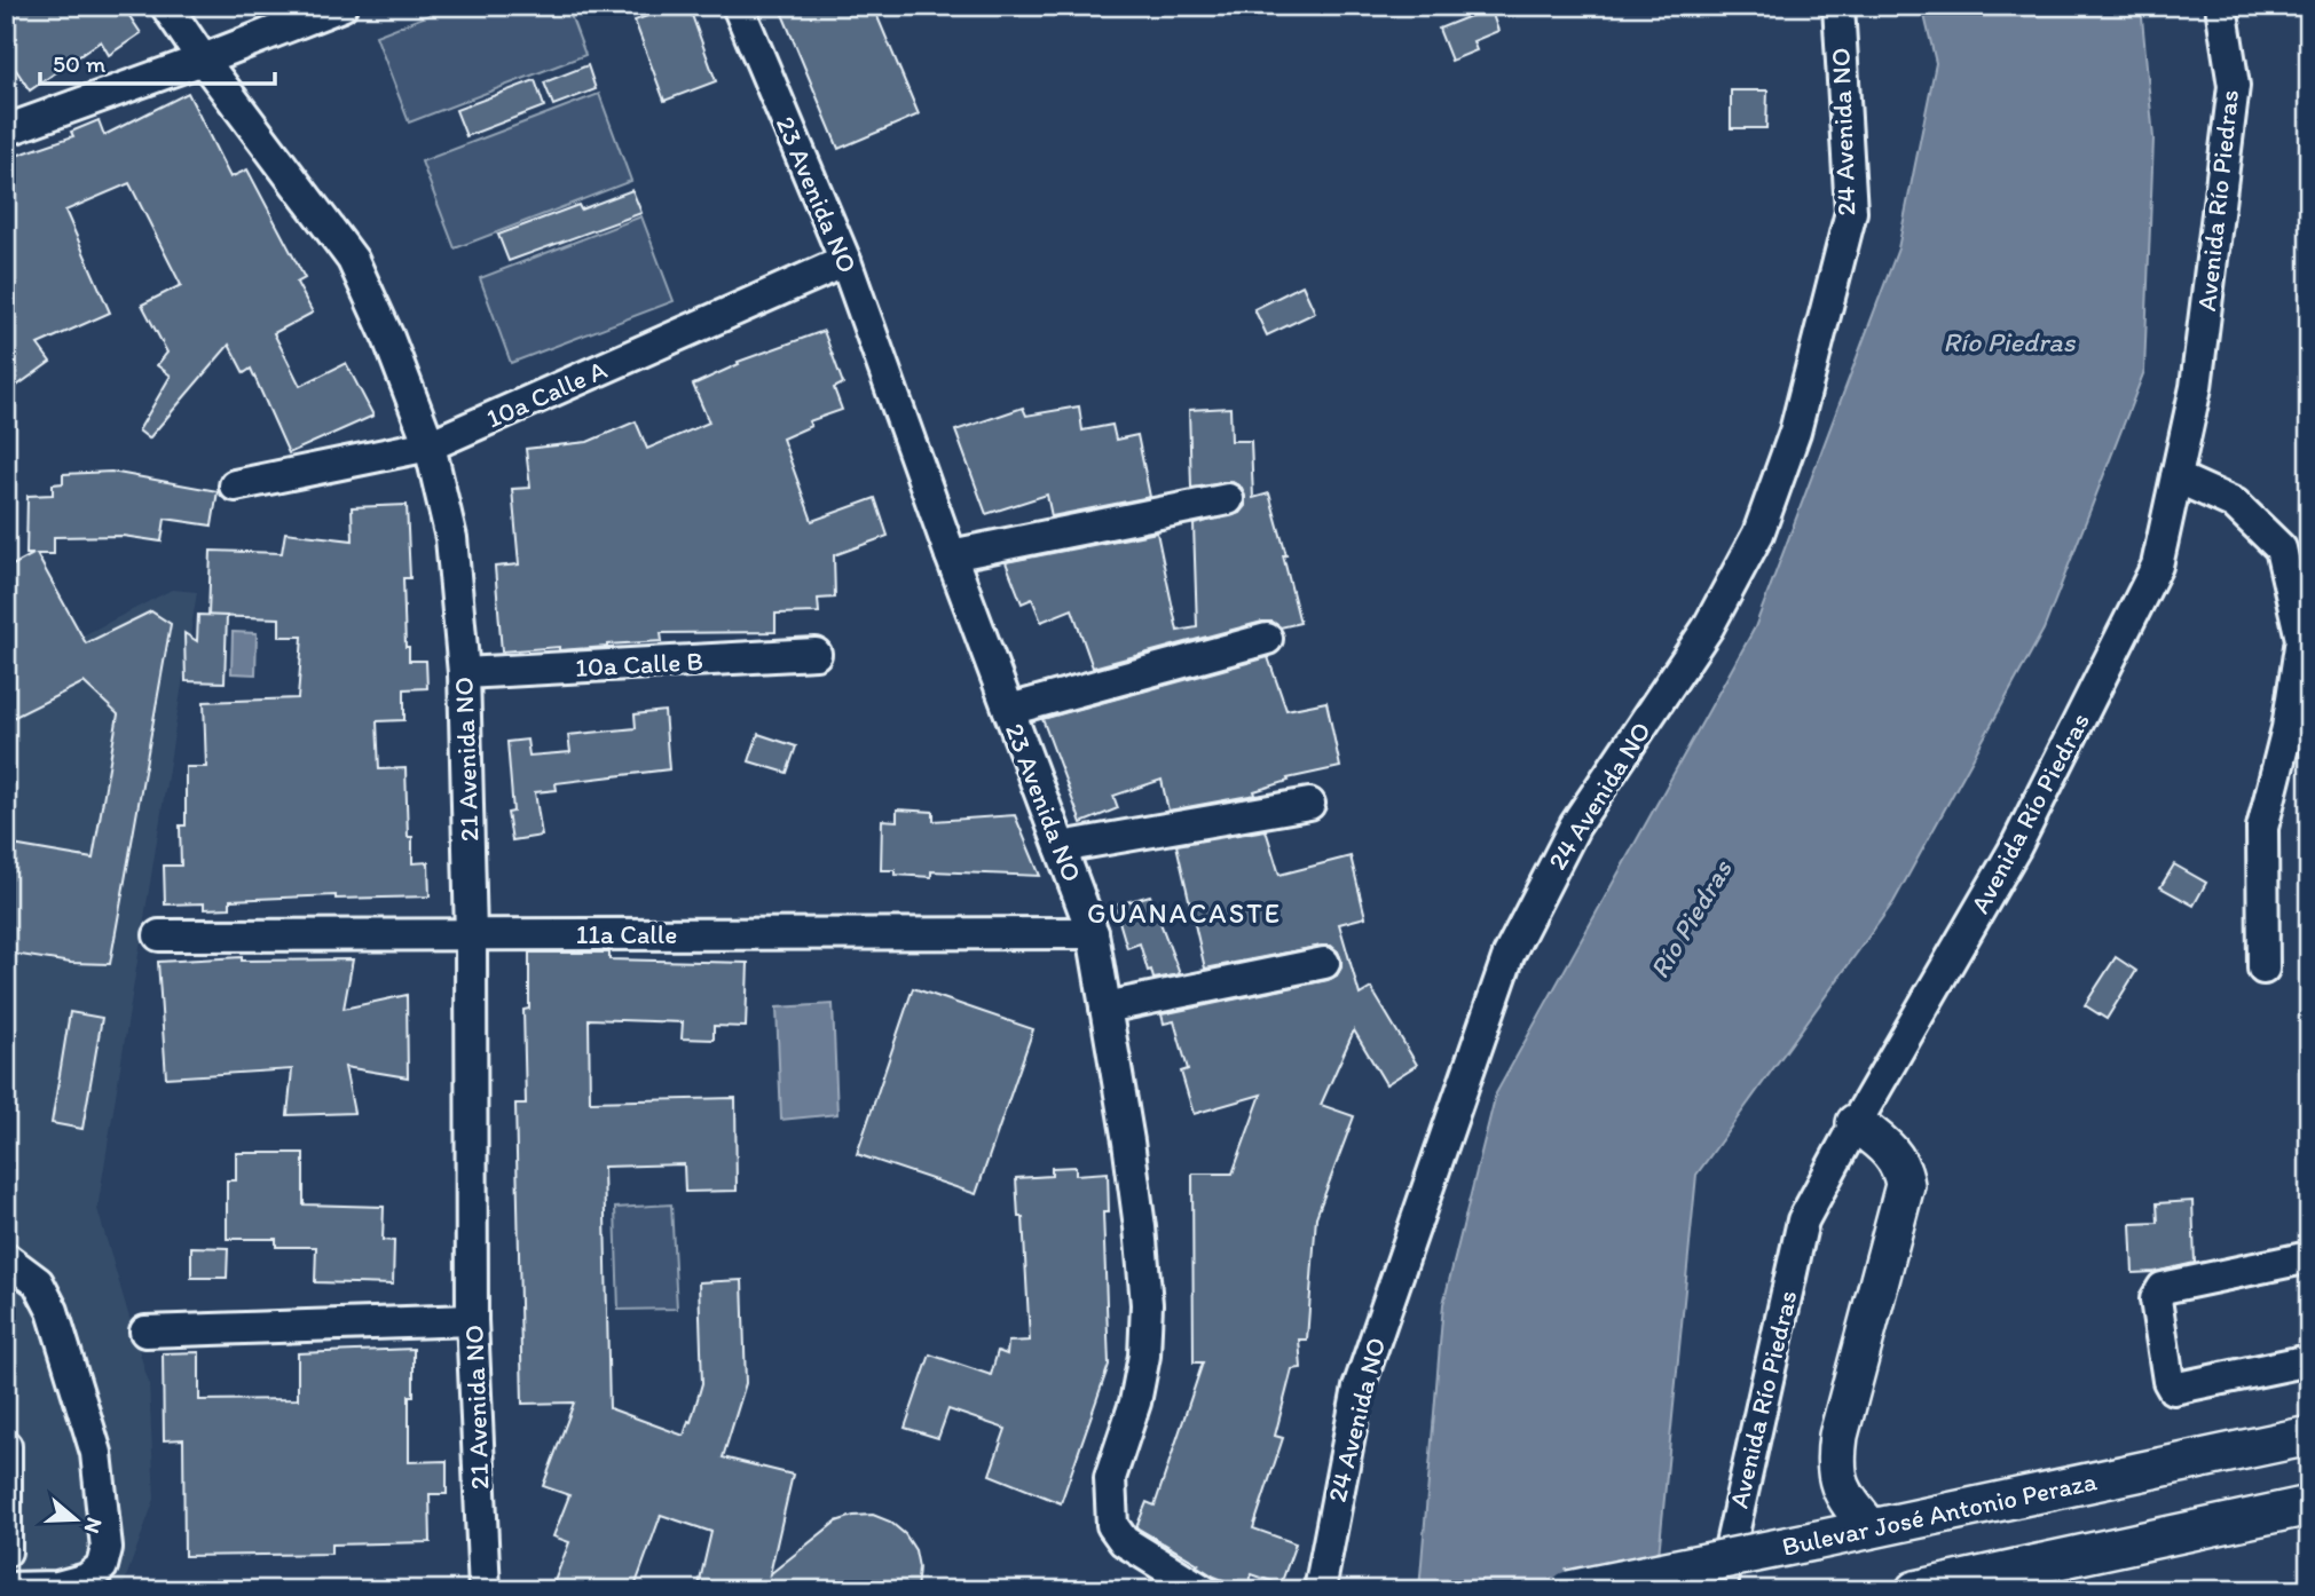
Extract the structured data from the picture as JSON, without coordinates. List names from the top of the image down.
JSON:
{
  "streets": {
    "main road": ["Bulevar José Antonio Peraza"],
    "street": [
      "24 Avenida NO",
      "23 Avenida NO",
      "Avenida Río Piedras",
      "10a Calle A",
      "10a Calle B",
      "21 Avenida NO",
      "11a Calle"
    ]
  },
  "crossings": [
    ["23 Avenida NO", "10a Calle A"],
    ["23 Avenida NO", "11a Calle"],
    ["10a Calle A", "21 Avenida NO"],
    ["10a Calle B", "21 Avenida NO"],
    ["21 Avenida NO", "11a Calle"]
  ],
  "districts": ["GUANACASTE"],
  "water": ["Río Piedras"],
  "scale_bar": "50 m",
  "north": "right"
}
